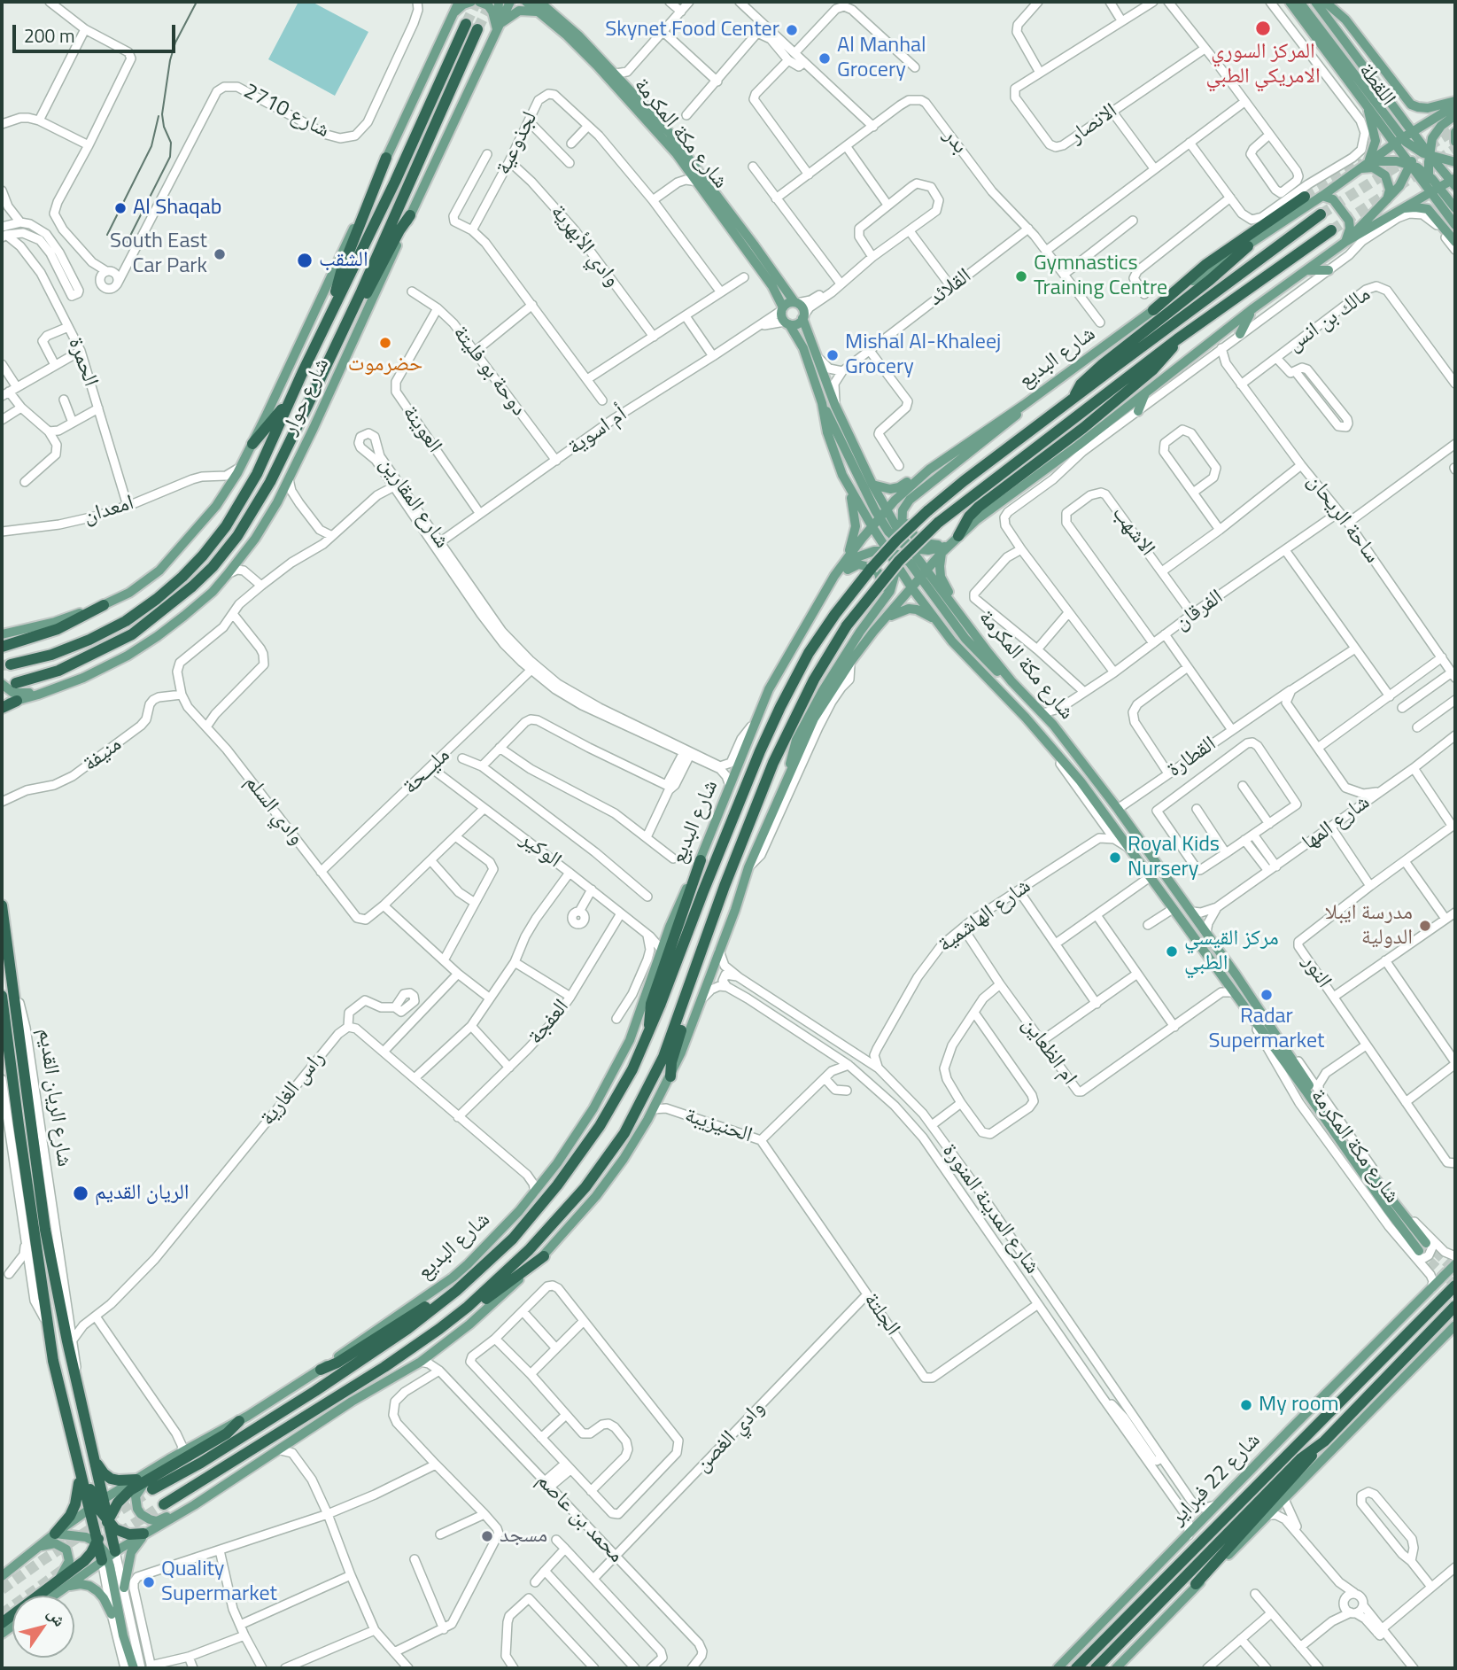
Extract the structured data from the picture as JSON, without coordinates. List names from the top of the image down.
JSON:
{
  "streets": {
    "highway": [
      "شارع البديع",
      "شارع حوار",
      "شارع الريان القديم",
      "شارع 22 فبراير"
    ],
    "main road": ["اللقطة", "شارع مكة المكرمة"],
    "street": [
      "شارع 2710",
      "الانصار",
      "بدر",
      "لجذوعية",
      "وادي الأبهرية",
      "القلائد",
      "مالك بن انس",
      "الحمرة",
      "دوحة بو فليتة",
      "العوينة",
      "أم اسوية",
      "شارع المقارين",
      "امعدان",
      "ساحة الريحان",
      "الاشهب",
      "الفرقان",
      "منيفة",
      "القطارة",
      "مليــحة",
      "وادي السلم",
      "شارع المها",
      "الوكير",
      "شارع الهاشمية",
      "النور",
      "العفجة",
      "ام الظعاين",
      "راس الغارية",
      "الحنيزيبة",
      "شارع المدينة المنورة",
      "الجلتة",
      "وادي الغصن",
      "محمد بن عاصم"
    ]
  },
  "crossings": [
    ["اللقطة", "شارع البديع"],
    ["شارع مكة المكرمة", "شارع البديع"],
    ["شارع مكة المكرمة", "أم اسوية"],
    ["شارع مكة المكرمة", "الفرقان"],
    ["شارع مكة المكرمة", "القطارة"],
    ["شارع مكة المكرمة", "شارع المها"],
    ["شارع مكة المكرمة", "شارع 22 فبراير"],
    ["بدر", "القلائد"],
    ["لجذوعية", "وادي الأبهرية"],
    ["مالك بن انس", "ساحة الريحان"],
    ["شارع البديع", "شارع المقارين"],
    ["شارع البديع", "الوكير"],
    ["الحمرة", "امعدان"],
    ["دوحة بو فليتة", "العوينة"],
    ["دوحة بو فليتة", "أم اسوية"],
    ["شارع حوار", "امعدان"],
    ["العوينة", "أم اسوية"],
    ["أم اسوية", "شارع المقارين"],
    ["شارع المقارين", "مليــحة"],
    ["ساحة الريحان", "الفرقان"],
    ["الاشهب", "الفرقان"],
    ["الفرقان", "القطارة"],
    ["منيفة", "وادي السلم"],
    ["مليــحة", "وادي السلم"],
    ["مليــحة", "الوكير"],
    ["شارع المها", "النور"],
    ["الوكير", "العفجة"],
    ["شارع الهاشمية", "ام الظعاين"],
    ["راس الغارية", "شارع الريان القديم"],
    ["الحنيزيبة", "شارع المدينة المنورة"],
    ["الحنيزيبة", "الجلتة"],
    ["شارع المدينة المنورة", "الجلتة"],
    ["شارع المدينة المنورة", "شارع 22 فبراير"],
    ["الجلتة", "وادي الغصن"],
    ["وادي الغصن", "محمد بن عاصم"]
  ],
  "places": [
    "المركز السوري الامريكي الطبي",
    "Skynet Food Center",
    "Al Manhal Grocery",
    "Al Shaqab",
    "South East Car Park",
    "الشقب",
    "Gymnastics Training Centre",
    "حضرموت",
    "Mishal Al-Khaleej Grocery",
    "Royal Kids Nursery",
    "مدرسة ايبلا الدولية",
    "مركز القيسي الطبي",
    "Radar Supermarket",
    "الريان القديم",
    "My room",
    "مسجد",
    "Quality Supermarket"
  ],
  "scale_bar": "200 m",
  "north": "top right"
}
